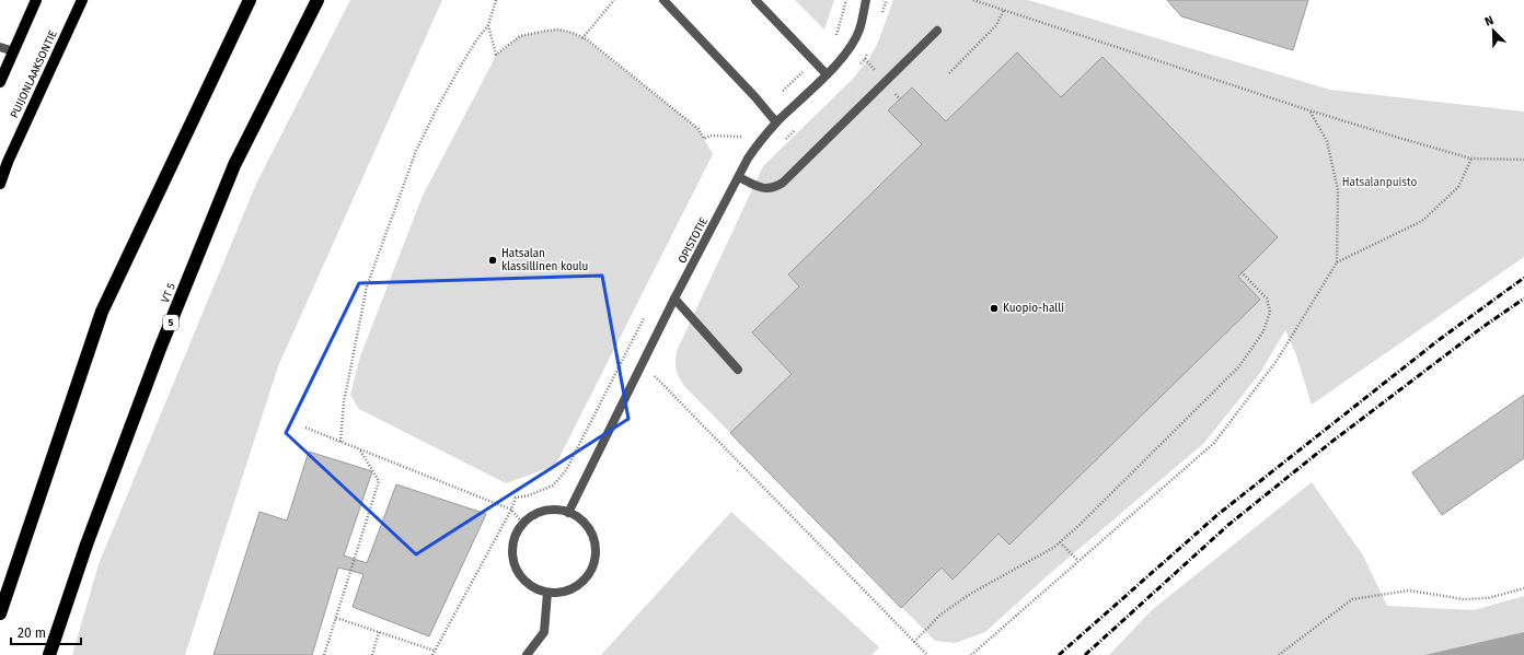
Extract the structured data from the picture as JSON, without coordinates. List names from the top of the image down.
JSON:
{
  "streets": {
    "highway": ["VT 5", "5"],
    "main road": ["PUIJONLAAKSONTIE"],
    "street": ["OPISTOTIE"]
  },
  "parks": ["Hatsalanpuisto"],
  "places": ["Hatsalan klassillinen koulu", "Kuopio-halli"],
  "scale_bar": "20 m",
  "north": "top left"
}
